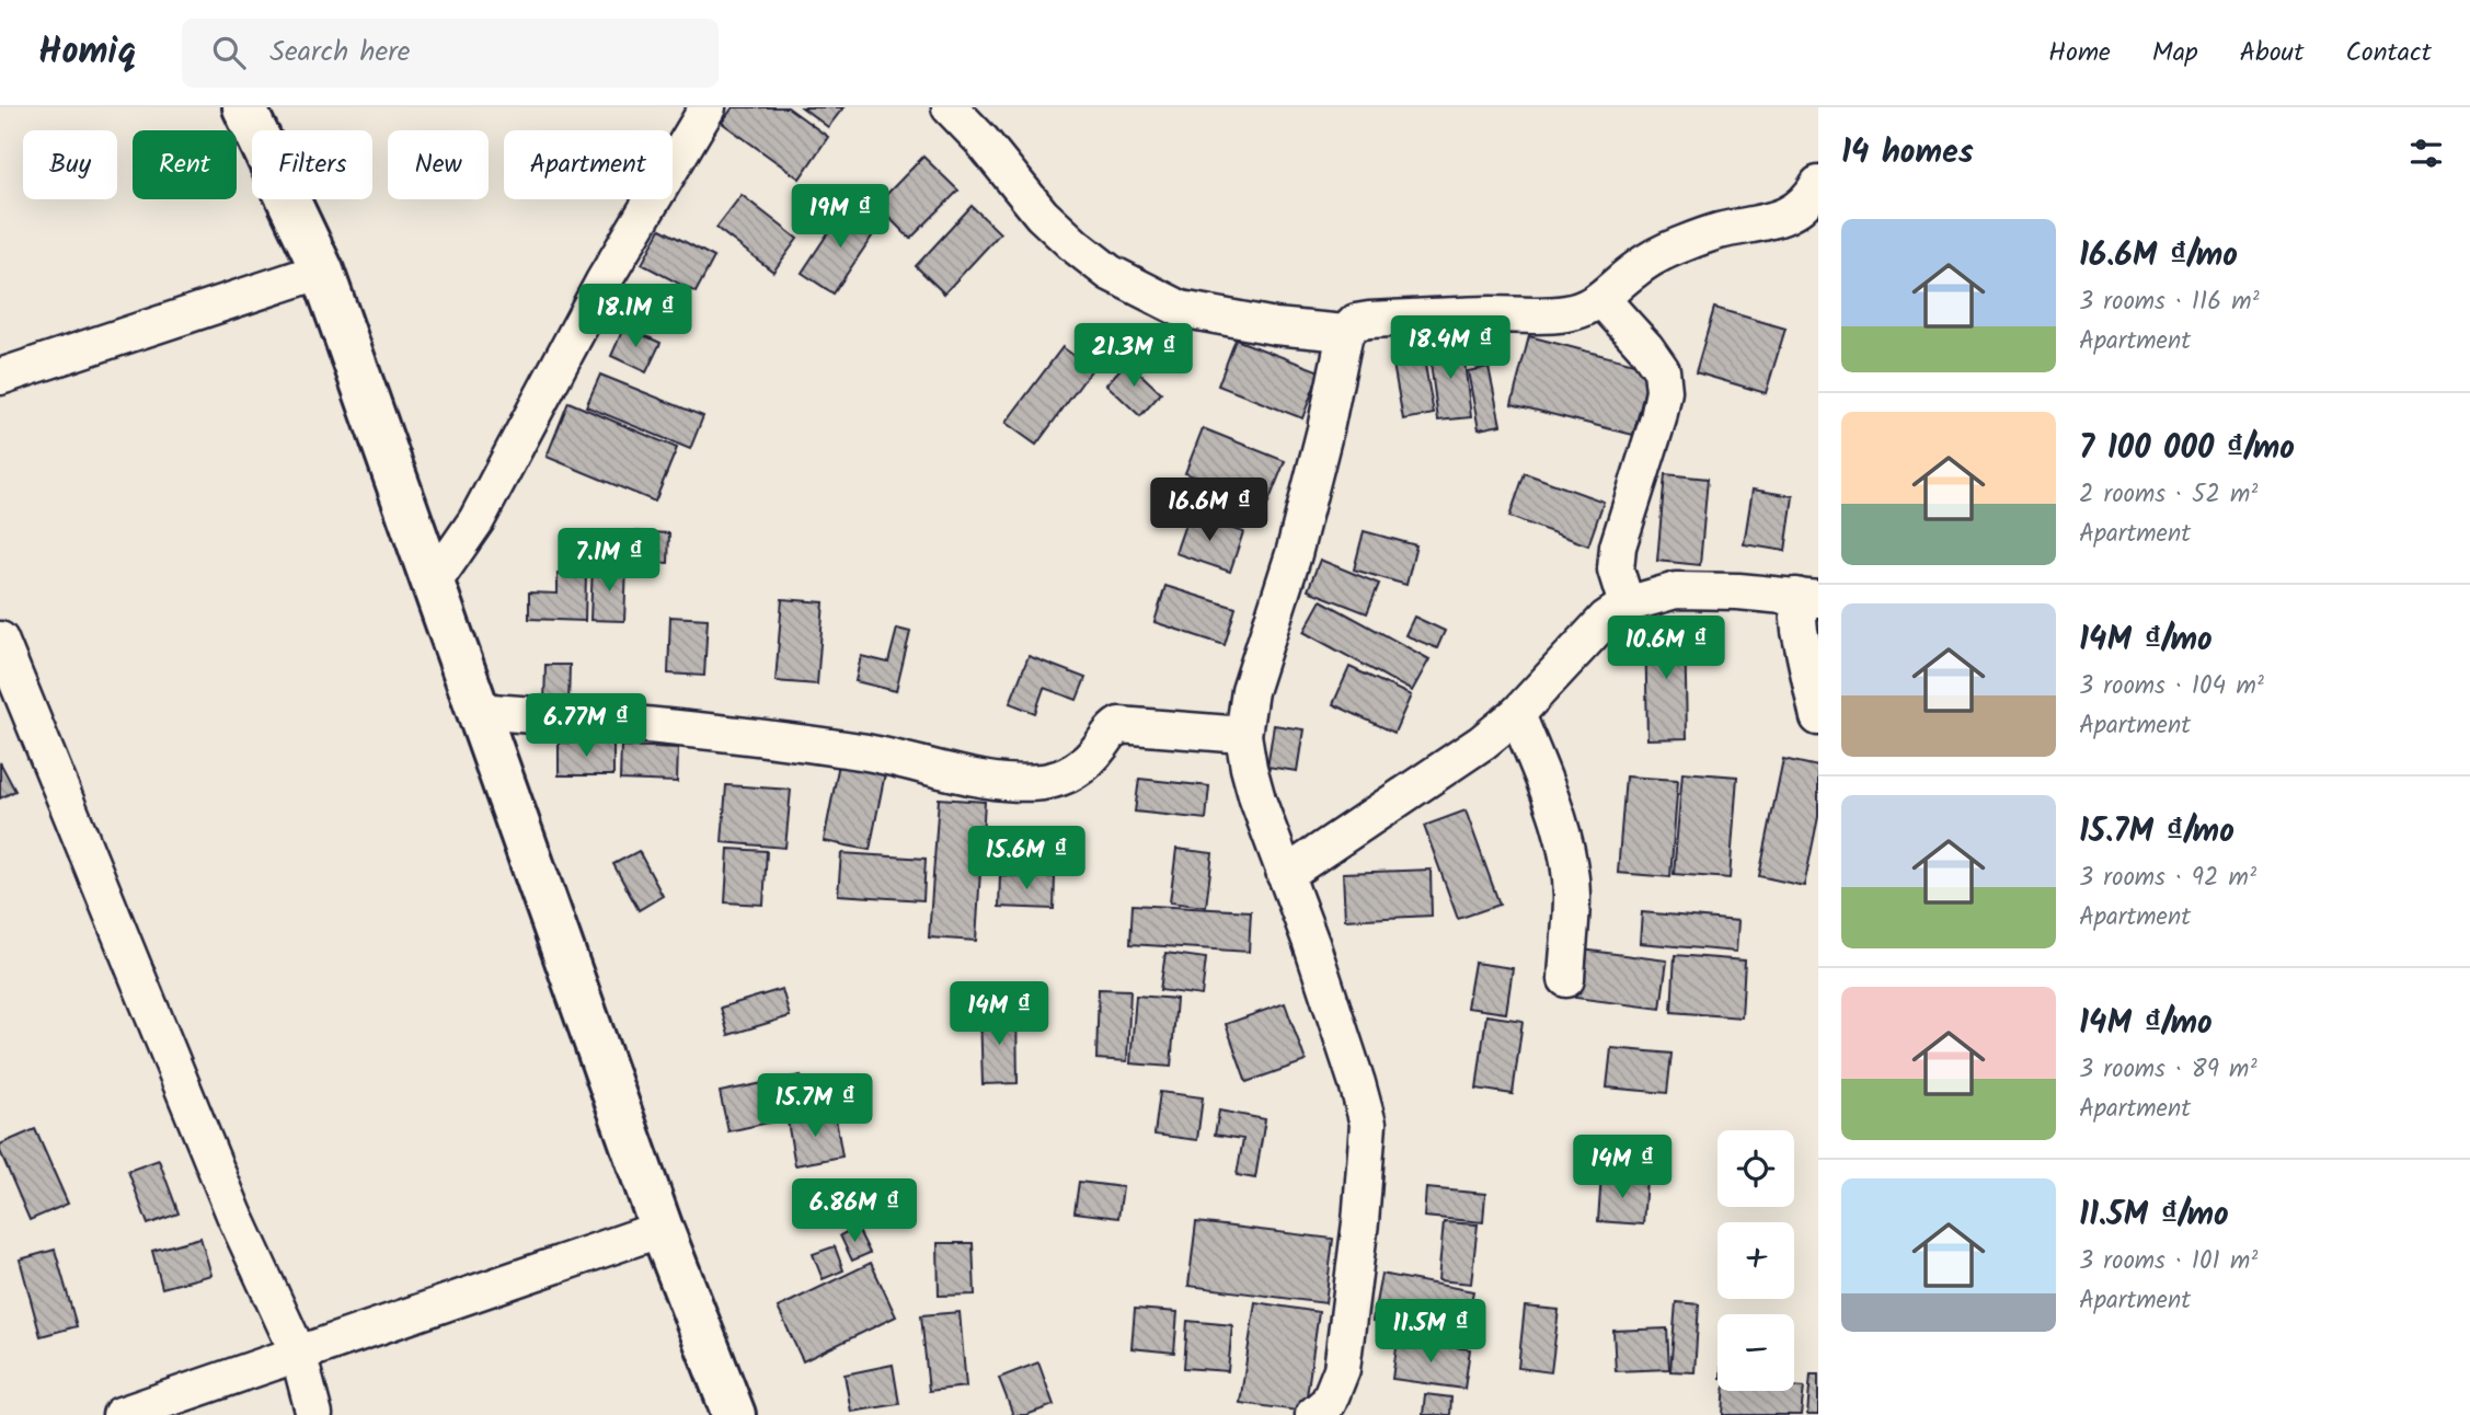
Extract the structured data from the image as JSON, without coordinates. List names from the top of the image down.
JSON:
{
  "page": {
    "header": "Homiq",
    "search": "Search here",
    "nav": [
      "Home",
      "Map",
      "About",
      "Contact"
    ],
    "heading": "14 homes",
    "chip": [
      "Buy",
      "Rent",
      "Filters",
      "New",
      "Apartment"
    ],
    "price": [
      "19M ₫",
      "18.1M ₫",
      "18.4M ₫",
      "21.3M ₫",
      "16.6M ₫",
      "7.1M ₫",
      "10.6M ₫",
      "6.77M ₫",
      "15.6M ₫",
      "14M ₫",
      "15.7M ₫",
      "14M ₫",
      "6.86M ₫",
      "11.5M ₫"
    ],
    "list": [
      {
        "name": "16.6M ₫/mo",
        "note": "3 rooms · 116 m² · Apartment"
      },
      {
        "name": "7 100 000 ₫/mo",
        "note": "2 rooms · 52 m² · Apartment"
      },
      {
        "name": "14M ₫/mo",
        "note": "3 rooms · 104 m² · Apartment"
      },
      {
        "name": "15.7M ₫/mo",
        "note": "3 rooms · 92 m² · Apartment"
      },
      {
        "name": "14M ₫/mo",
        "note": "3 rooms · 89 m² · Apartment"
      },
      {
        "name": "11.5M ₫/mo",
        "note": "3 rooms · 101 m² · Apartment"
      }
    ],
    "map_buttons": ["+", "−"]
  }
}
